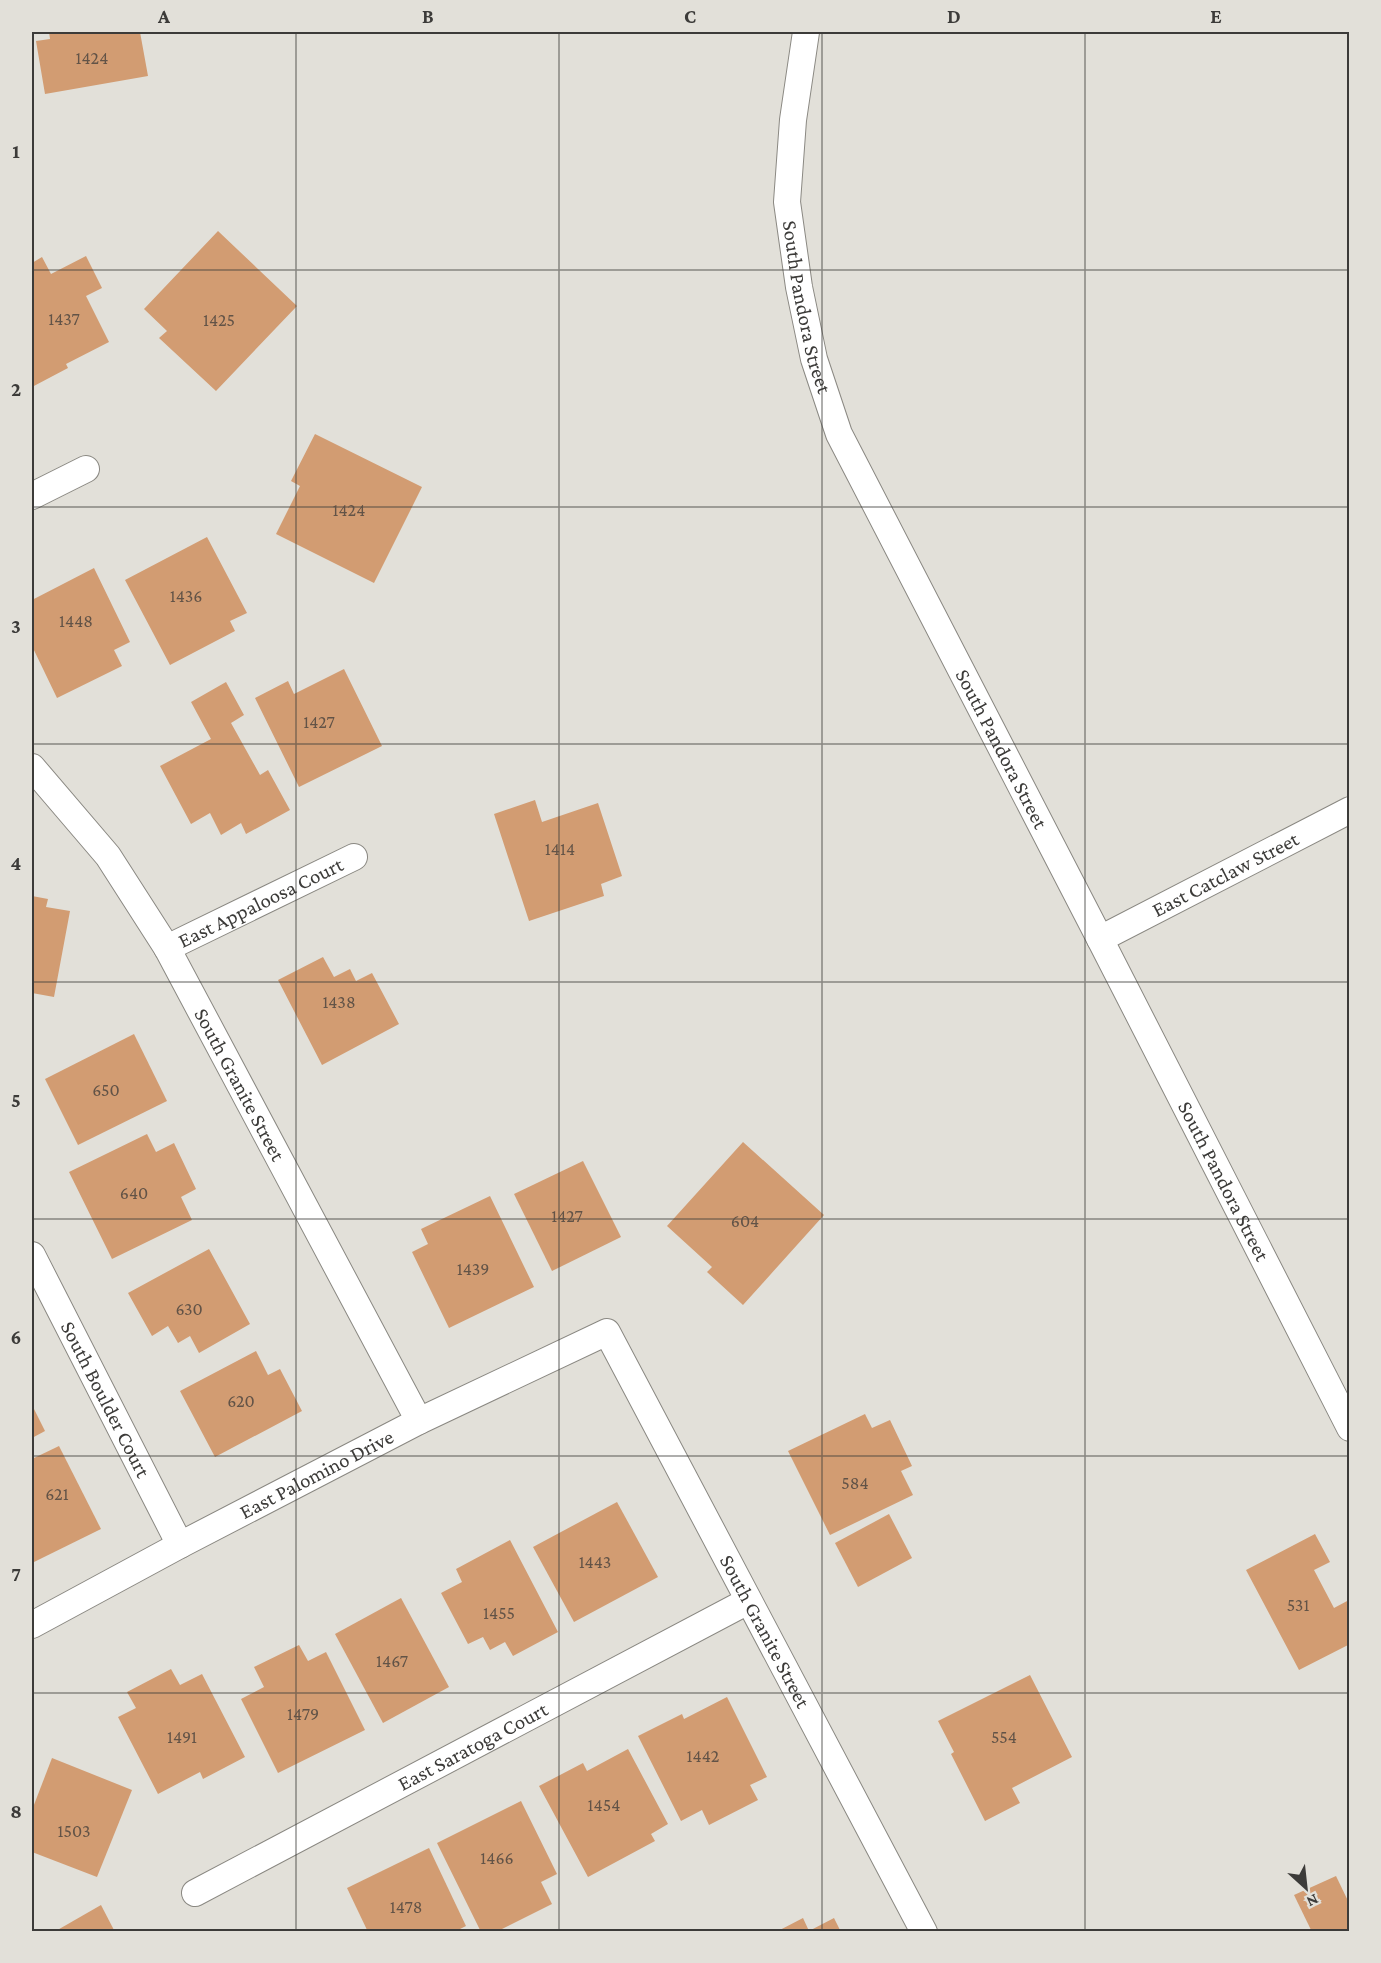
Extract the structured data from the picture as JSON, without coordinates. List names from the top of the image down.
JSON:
{
  "streets": {
    "street": [
      "South Pandora Street",
      "East Catclaw Street",
      "East Appaloosa Court",
      "South Granite Street",
      "South Boulder Court",
      "East Palomino Drive",
      "East Saratoga Court"
    ]
  },
  "crossings": [
    ["South Pandora Street", "East Catclaw Street"],
    ["East Appaloosa Court", "South Granite Street"],
    ["South Granite Street", "East Palomino Drive"],
    ["South Granite Street", "East Saratoga Court"],
    ["South Boulder Court", "East Palomino Drive"]
  ],
  "house_numbers": [
    "1424",
    "1437",
    "1425",
    "1424",
    "1436",
    "1448",
    "1427",
    "1414",
    "1438",
    "650",
    "640",
    "1427",
    "604",
    "1439",
    "630",
    "620",
    "584",
    "621",
    "1443",
    "531",
    "1455",
    "1467",
    "1479",
    "1491",
    "554",
    "1442",
    "1454",
    "1503",
    "1466",
    "1478"
  ],
  "north": "bottom right",
  "grid": {
    "columns": [
      "A",
      "B",
      "C",
      "D",
      "E"
    ],
    "rows": [
      "1",
      "2",
      "3",
      "4",
      "5",
      "6",
      "7",
      "8"
    ]
  }
}
